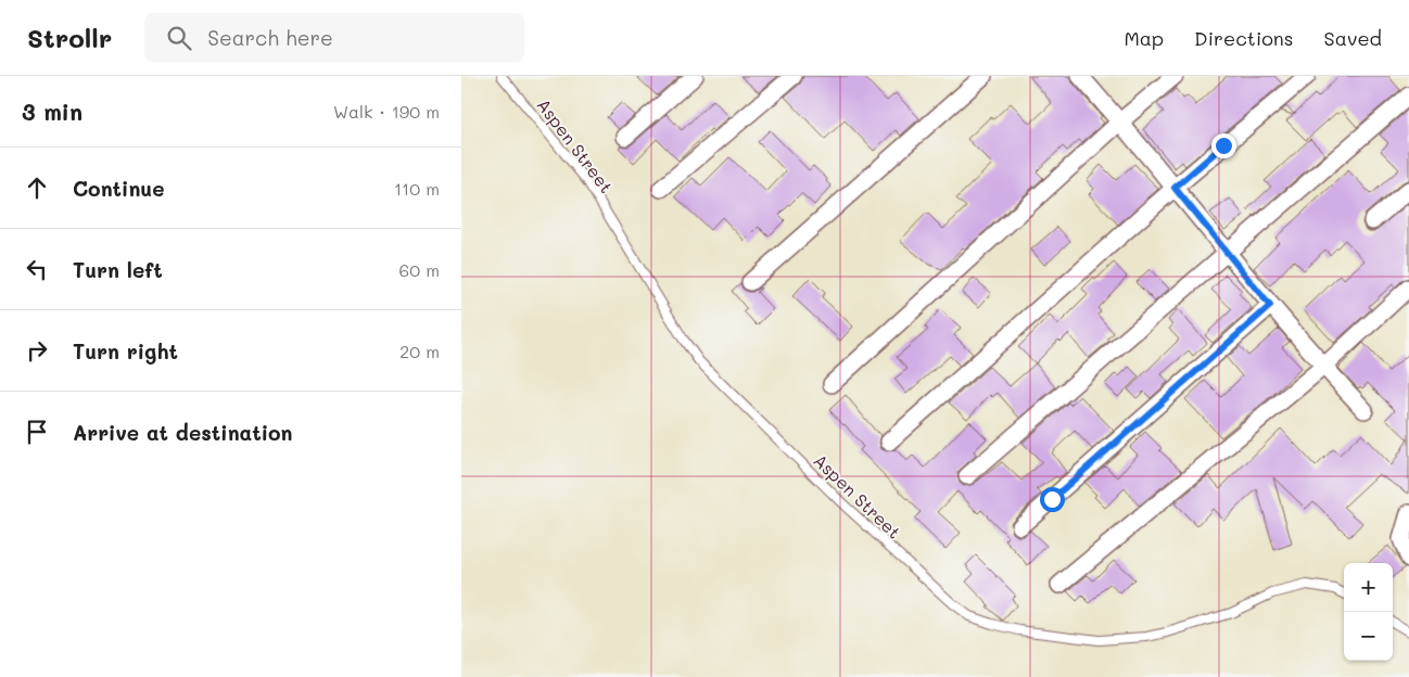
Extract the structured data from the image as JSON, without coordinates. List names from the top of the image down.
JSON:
{
  "streets": {
    "lane": ["Aspen Street"]
  },
  "page": {
    "header": "Strollr",
    "search": "Search here",
    "nav": ["Map", "Directions", "Saved"],
    "heading": ["3 min", "Walk · 190 m"],
    "list": [
      ["Continue", "110 m"],
      ["Turn left", "60 m"],
      ["Turn right", "20 m"],
      "Arrive at destination"
    ],
    "map_buttons": ["+", "−"]
  }
}
